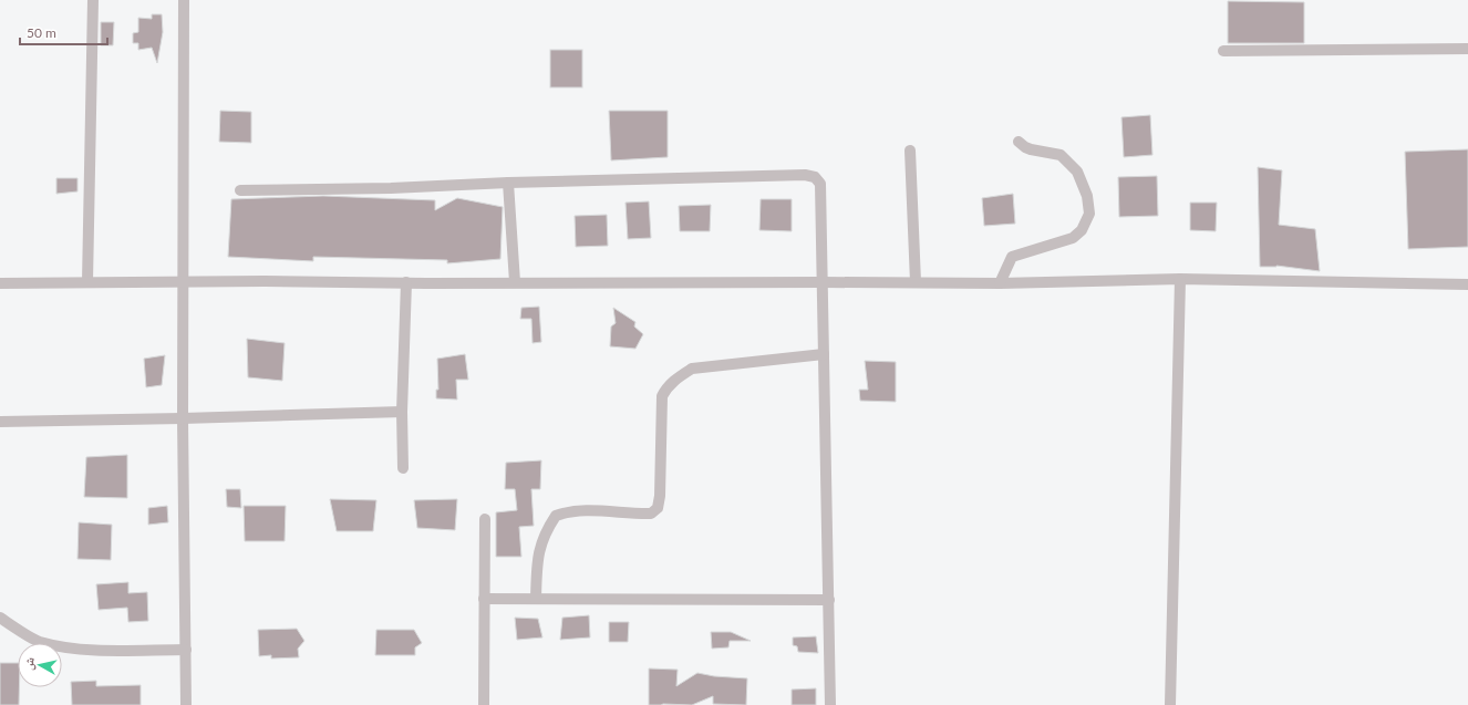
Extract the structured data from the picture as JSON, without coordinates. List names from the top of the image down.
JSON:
{
  "scale_bar": "50 m",
  "north": "left"
}
